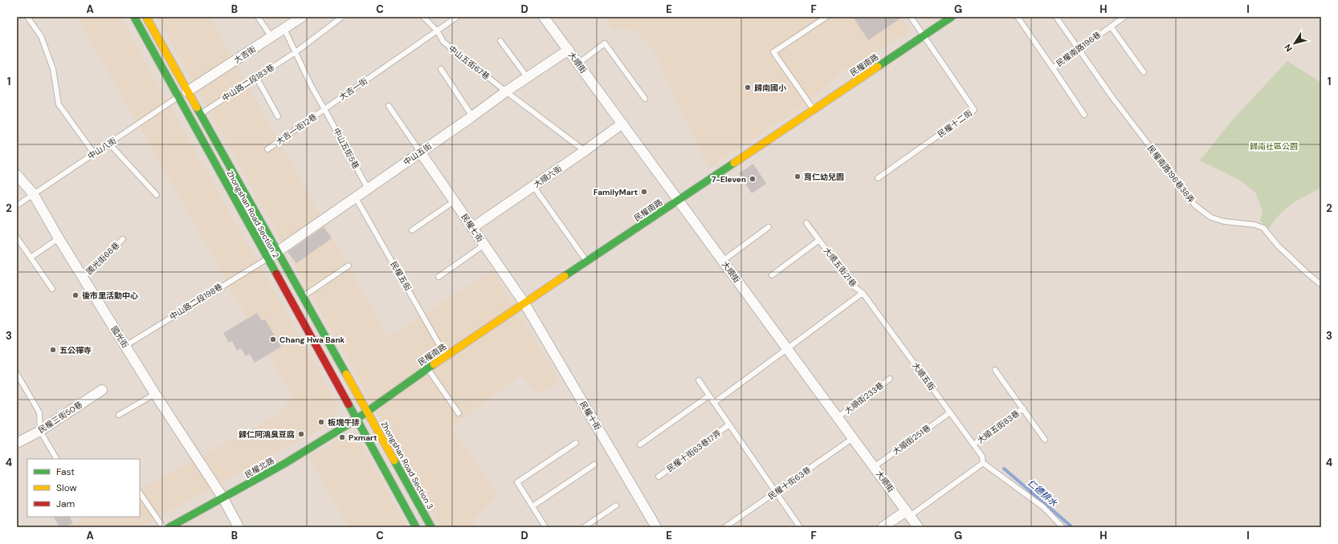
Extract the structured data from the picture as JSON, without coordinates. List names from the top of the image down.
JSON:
{
  "streets": {
    "main road": [
      "民權南路",
      "Zhongshan Road Section 2",
      "Zhongshan Road Section 3",
      "民權北路"
    ],
    "street": [
      "大吉街",
      "大順街",
      "中山五街",
      "大順六街",
      "民權七街",
      "國光街",
      "民權十街",
      "民權三街50巷"
    ],
    "lane": [
      "民權南路196巷",
      "中山五街67巷",
      "中山路二段183巷",
      "大吉一街",
      "民權十二街",
      "大吉一街12巷",
      "中山八街",
      "中山五街5巷",
      "民權南路196巷38弄",
      "國光街66巷",
      "大順五街21巷",
      "民權五街",
      "中山路二段198巷",
      "大順五街",
      "大順街233巷",
      "大順五街83巷",
      "大順街251巷",
      "民權十街63巷17弄",
      "民權十街63巷"
    ]
  },
  "crossings": [
    ["民權南路196巷", "民權南路196巷38弄"],
    ["大吉街", "中山八街"],
    ["大吉街", "Zhongshan Road Section 2"],
    ["中山五街67巷", "大吉一街"],
    ["中山五街67巷", "中山五街"],
    ["中山五街67巷", "大順六街"],
    ["大順街", "民權南路"],
    ["大順街", "中山五街"],
    ["大順街", "大順六街"],
    ["大順街", "大順街233巷"],
    ["大順街", "大順街251巷"],
    ["大順街", "民權十街63巷"],
    ["民權南路", "民權十二街"],
    ["民權南路", "Zhongshan Road Section 2"],
    ["民權南路", "民權七街"],
    ["民權南路", "民權五街"],
    ["民權南路", "民權十街"],
    ["民權南路", "Zhongshan Road Section 3"],
    ["民權南路", "民權北路"],
    ["中山路二段183巷", "Zhongshan Road Section 2"],
    ["大吉一街", "大吉一街12巷"],
    ["大吉一街", "中山五街5巷"],
    ["大吉一街12巷", "中山五街5巷"],
    ["中山八街", "Zhongshan Road Section 2"],
    ["中山八街", "國光街"],
    ["中山五街5巷", "中山五街"],
    ["中山五街", "Zhongshan Road Section 2"],
    ["中山五街", "民權七街"],
    ["中山五街", "民權五街"],
    ["中山五街", "中山路二段198巷"],
    ["大順六街", "民權七街"],
    ["Zhongshan Road Section 2", "中山路二段198巷"],
    ["Zhongshan Road Section 2", "Zhongshan Road Section 3"],
    ["Zhongshan Road Section 2", "民權北路"],
    ["民權七街", "民權十街"],
    ["國光街66巷", "國光街"],
    ["大順五街21巷", "大順五街"],
    ["中山路二段198巷", "國光街"],
    ["國光街", "民權北路"],
    ["大順五街", "大順五街83巷"],
    ["大順五街", "大順街251巷"],
    ["民權十街63巷17弄", "民權十街63巷"]
  ],
  "water": ["仁德排水"],
  "parks": ["歸南社區公園"],
  "places": [
    "歸南國小",
    "育仁幼兒園",
    "7-Eleven",
    "FamilyMart",
    "後市里活動中心",
    "Chang Hwa Bank",
    "五公禪寺",
    "板塊牛排",
    "歸仁阿鴻臭豆腐",
    "Pxmart"
  ],
  "legend": ["Fast", "Slow", "Jam"],
  "north": "bottom left",
  "grid": {
    "columns": [
      "A",
      "B",
      "C",
      "D",
      "E",
      "F",
      "G",
      "H",
      "I"
    ],
    "rows": [
      "1",
      "2",
      "3",
      "4"
    ]
  }
}
